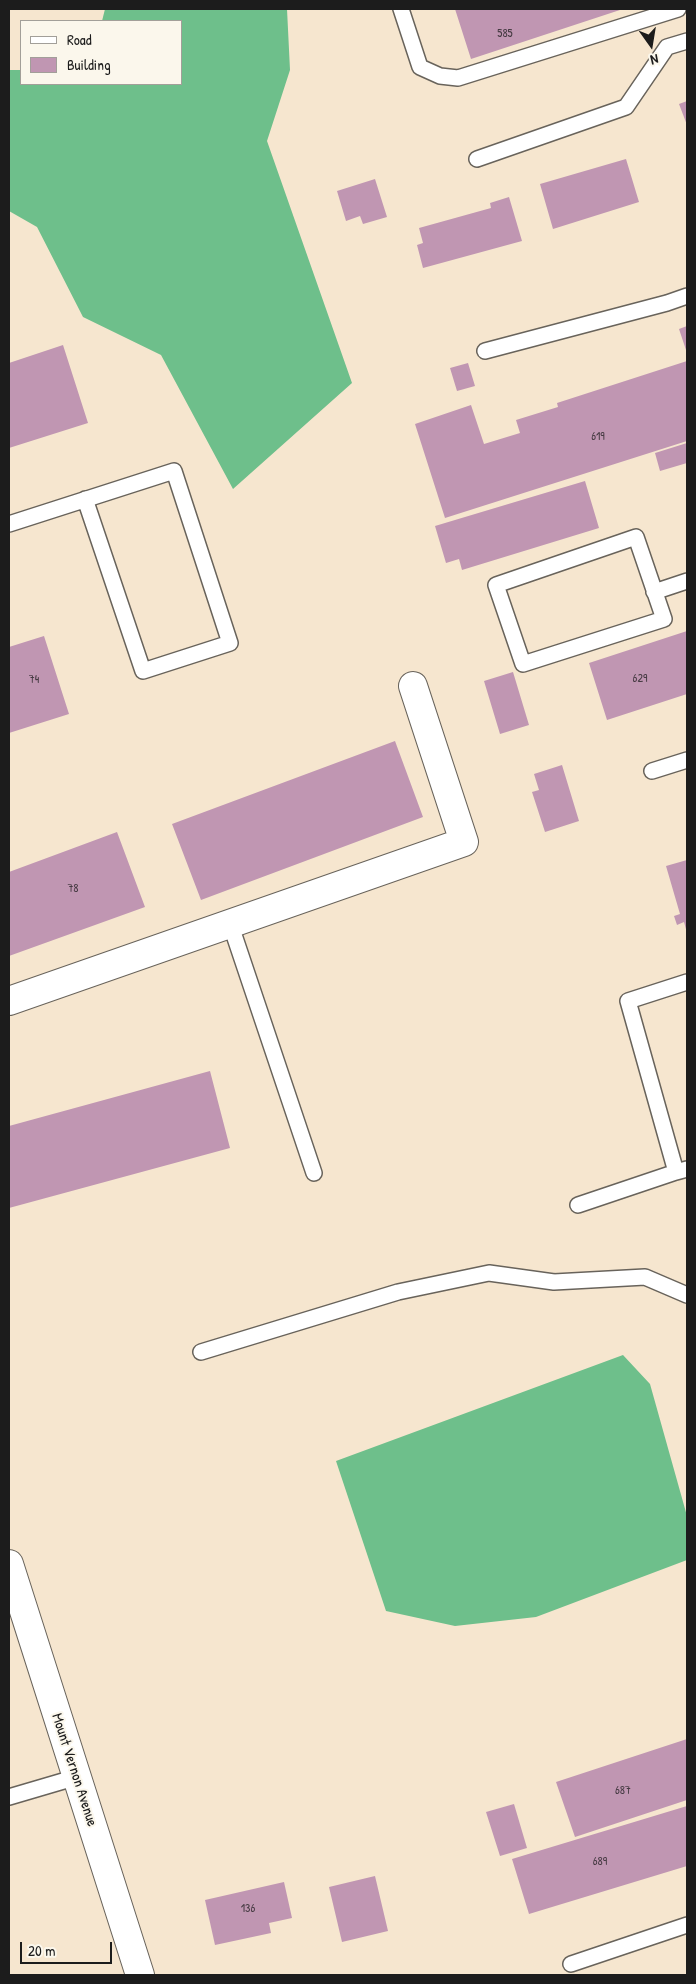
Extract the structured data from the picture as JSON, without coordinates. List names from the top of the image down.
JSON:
{
  "streets": {
    "street": ["Mount Vernon Avenue"]
  },
  "house_numbers": [
    "585",
    "619",
    "629",
    "74",
    "78",
    "687",
    "689",
    "136"
  ],
  "legend": ["Road", "Building"],
  "scale_bar": "20 m",
  "north": "bottom"
}
